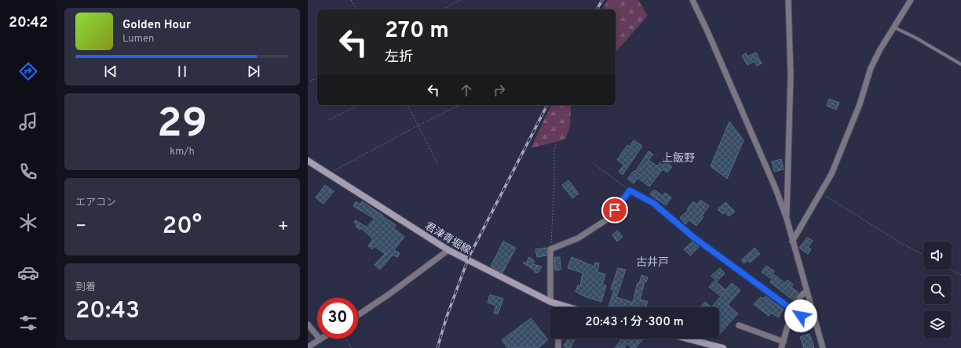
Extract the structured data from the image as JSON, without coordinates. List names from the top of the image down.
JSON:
{
  "streets": {
    "main road": ["君津青堀線"]
  },
  "districts": ["上飯野", "古井戸"],
  "page": {
    "tabs": "20:42",
    "turn": ["270 m", "左折"],
    "song": ["Golden Hour", "Lumen"],
    "tile": [
      ["29", "km/h"],
      "エアコン",
      ["到着", "20:43"]
    ],
    "heat": ["−", "20°", "+"],
    "limit": "30",
    "trip": "20:43 · 1 分 · 300 m"
  }
}
